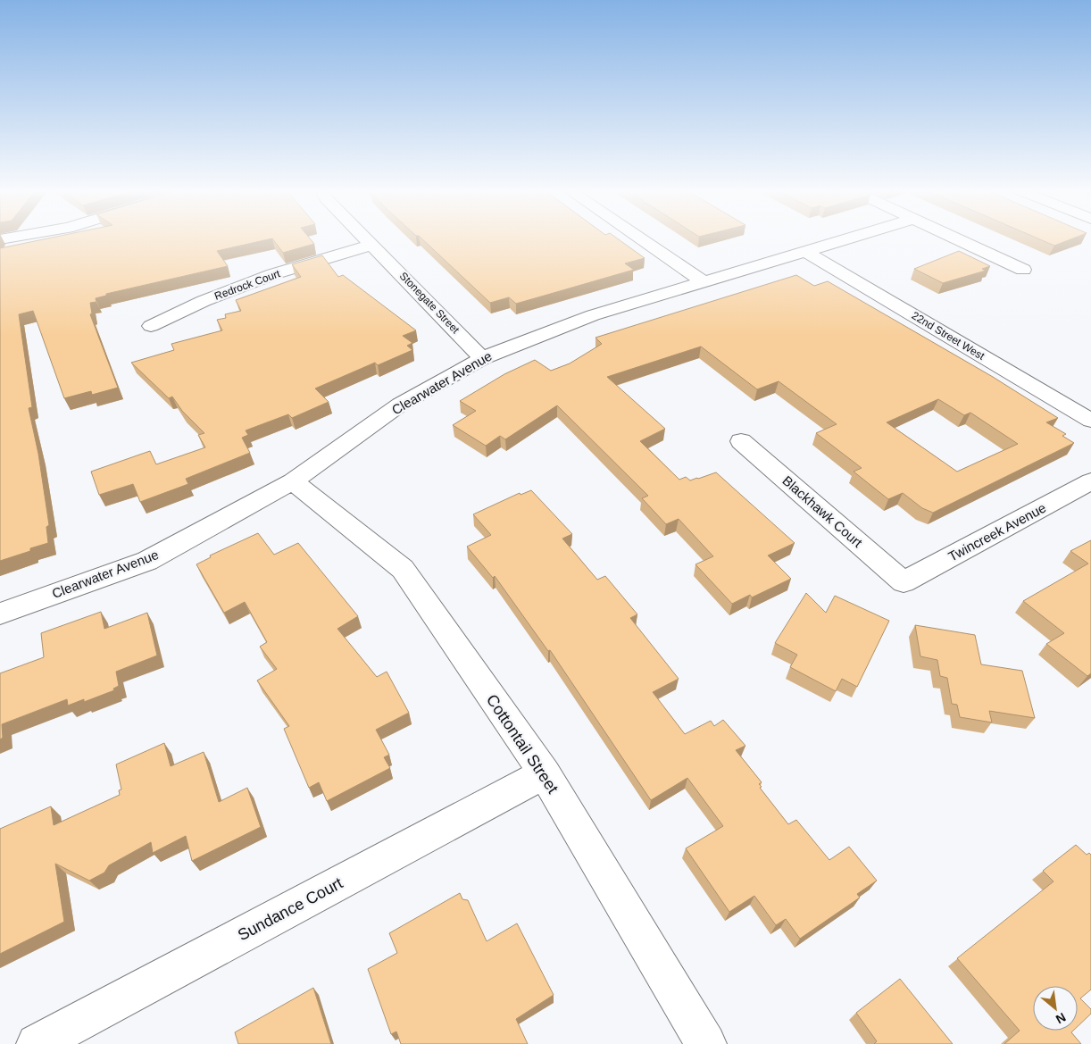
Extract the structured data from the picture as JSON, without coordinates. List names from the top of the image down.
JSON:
{
  "streets": {
    "street": [
      "Redrock Court",
      "Stonegate Street",
      "22nd Street West",
      "Clearwater Avenue",
      "Blackhawk Court",
      "Twincreek Avenue",
      "Cottontail Street",
      "Sundance Court"
    ]
  },
  "crossings": [
    ["Redrock Court", "Stonegate Street"],
    ["Stonegate Street", "Clearwater Avenue"],
    ["22nd Street West", "Clearwater Avenue"],
    ["Clearwater Avenue", "Cottontail Street"],
    ["Blackhawk Court", "Twincreek Avenue"],
    ["Cottontail Street", "Sundance Court"]
  ],
  "north": "bottom right"
}
